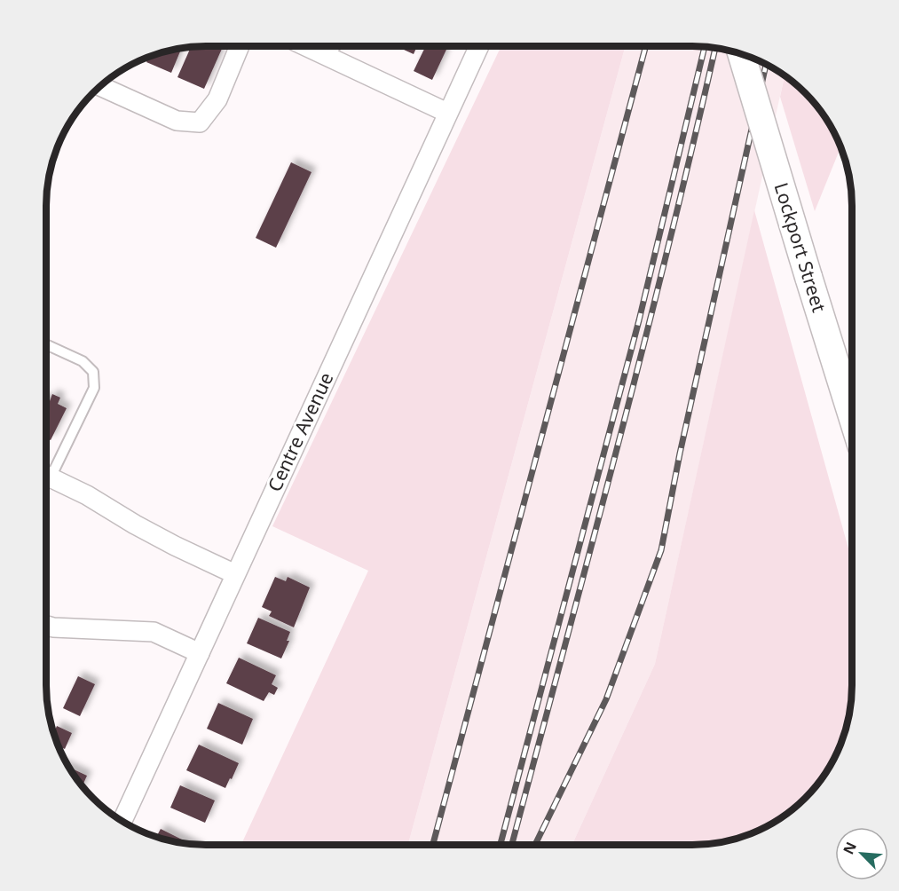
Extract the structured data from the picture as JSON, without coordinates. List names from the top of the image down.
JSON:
{
  "streets": {
    "street": ["Lockport Street", "Centre Avenue"]
  },
  "north": "top left"
}
